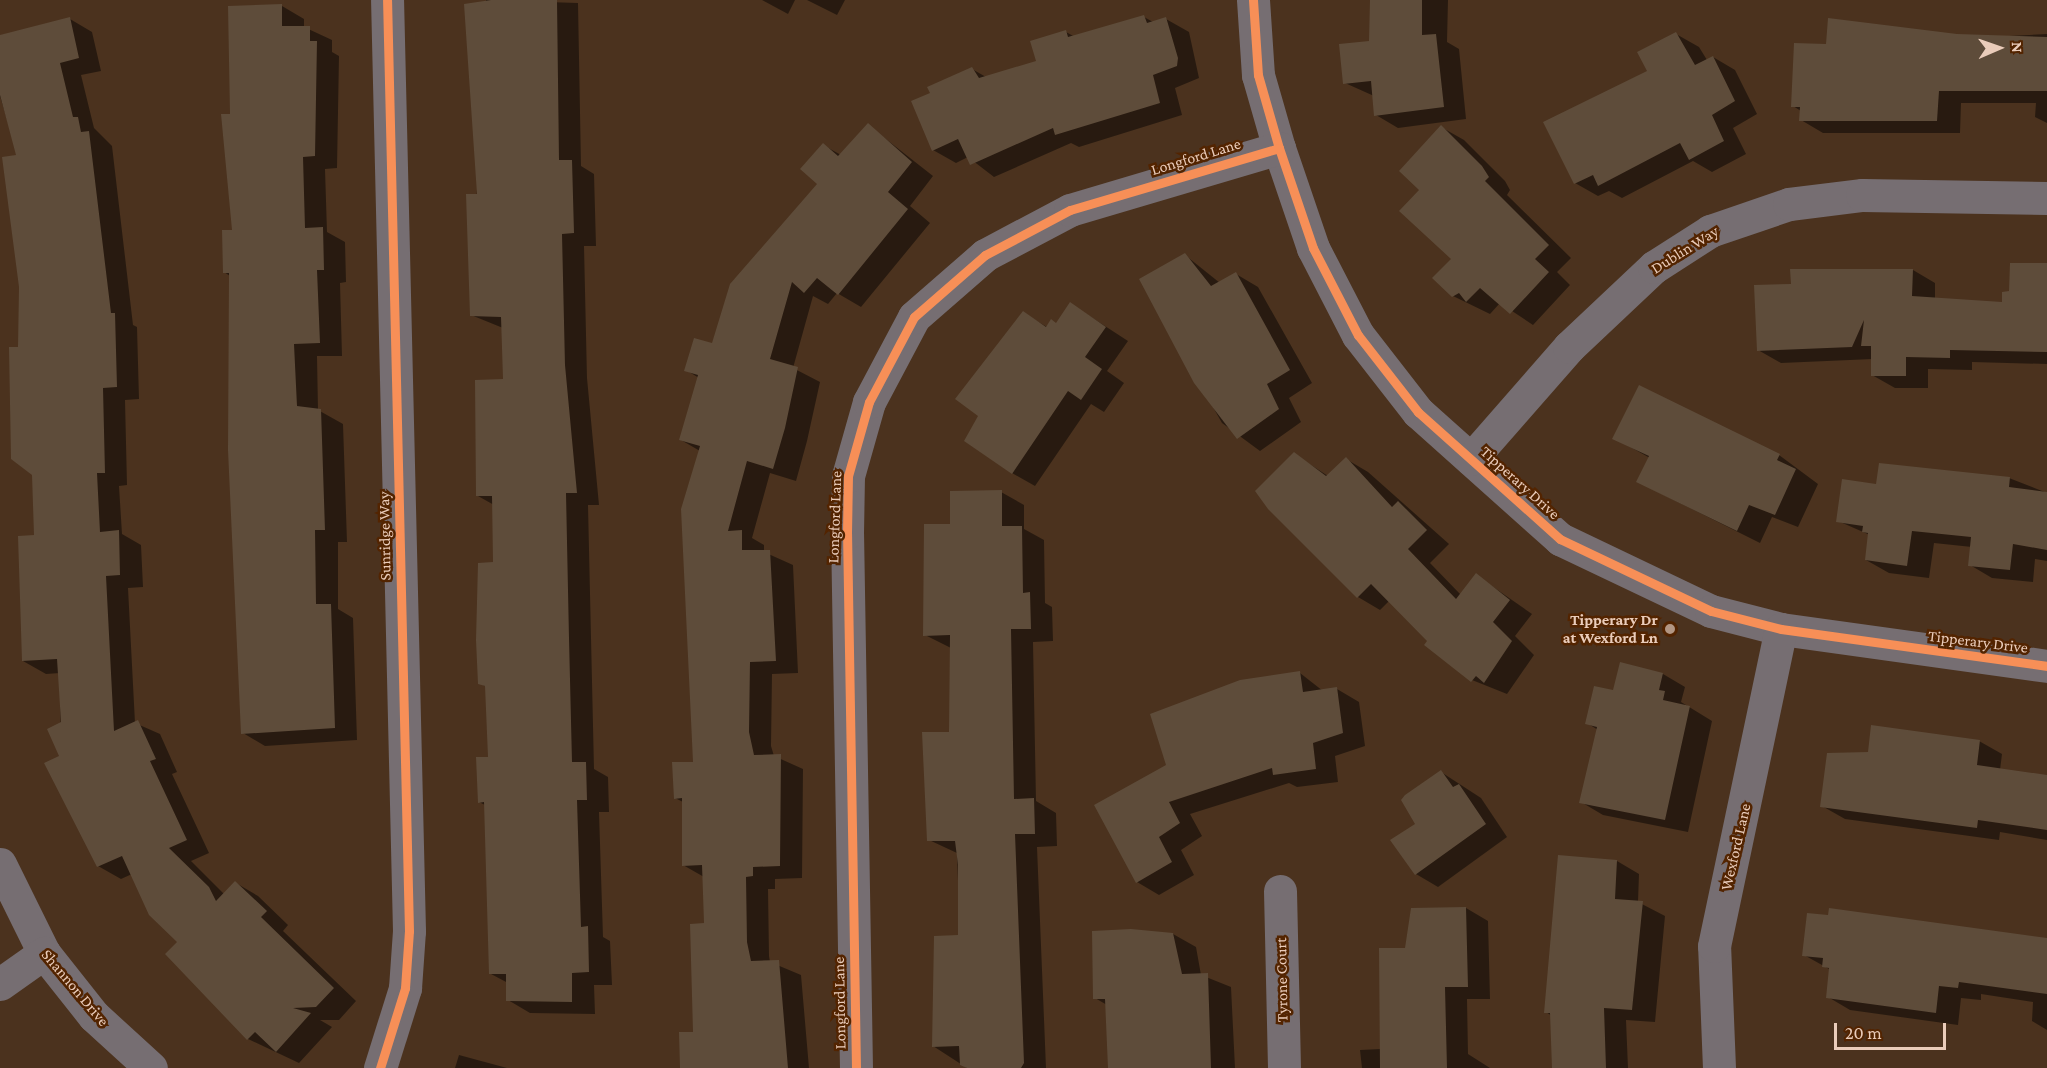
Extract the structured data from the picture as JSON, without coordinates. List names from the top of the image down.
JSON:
{
  "streets": {
    "street": [
      "Longford Lane",
      "Dublin Way",
      "Tipperary Drive",
      "Sunridge Way",
      "Wexford Lane",
      "Tyrone Court",
      "Shannon Drive"
    ]
  },
  "crossings": [
    ["Longford Lane", "Tipperary Drive"],
    ["Dublin Way", "Tipperary Drive"],
    ["Tipperary Drive", "Wexford Lane"]
  ],
  "places": ["Tipperary Dr at Wexford Ln"],
  "scale_bar": "20 m",
  "north": "right"
}
